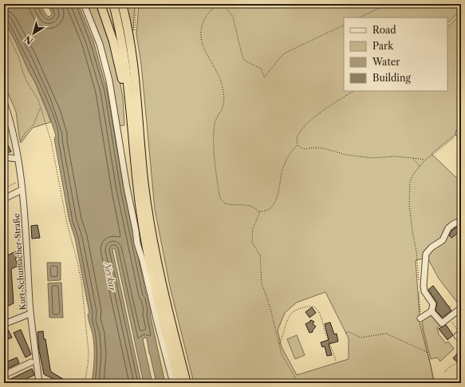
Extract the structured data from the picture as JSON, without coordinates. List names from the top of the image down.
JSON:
{
  "streets": {
    "street": ["Kurt-Schumacher-Straße"]
  },
  "water": ["Neckar"],
  "legend": [
    "Road",
    "Park",
    "Water",
    "Building"
  ],
  "north": "bottom left"
}
